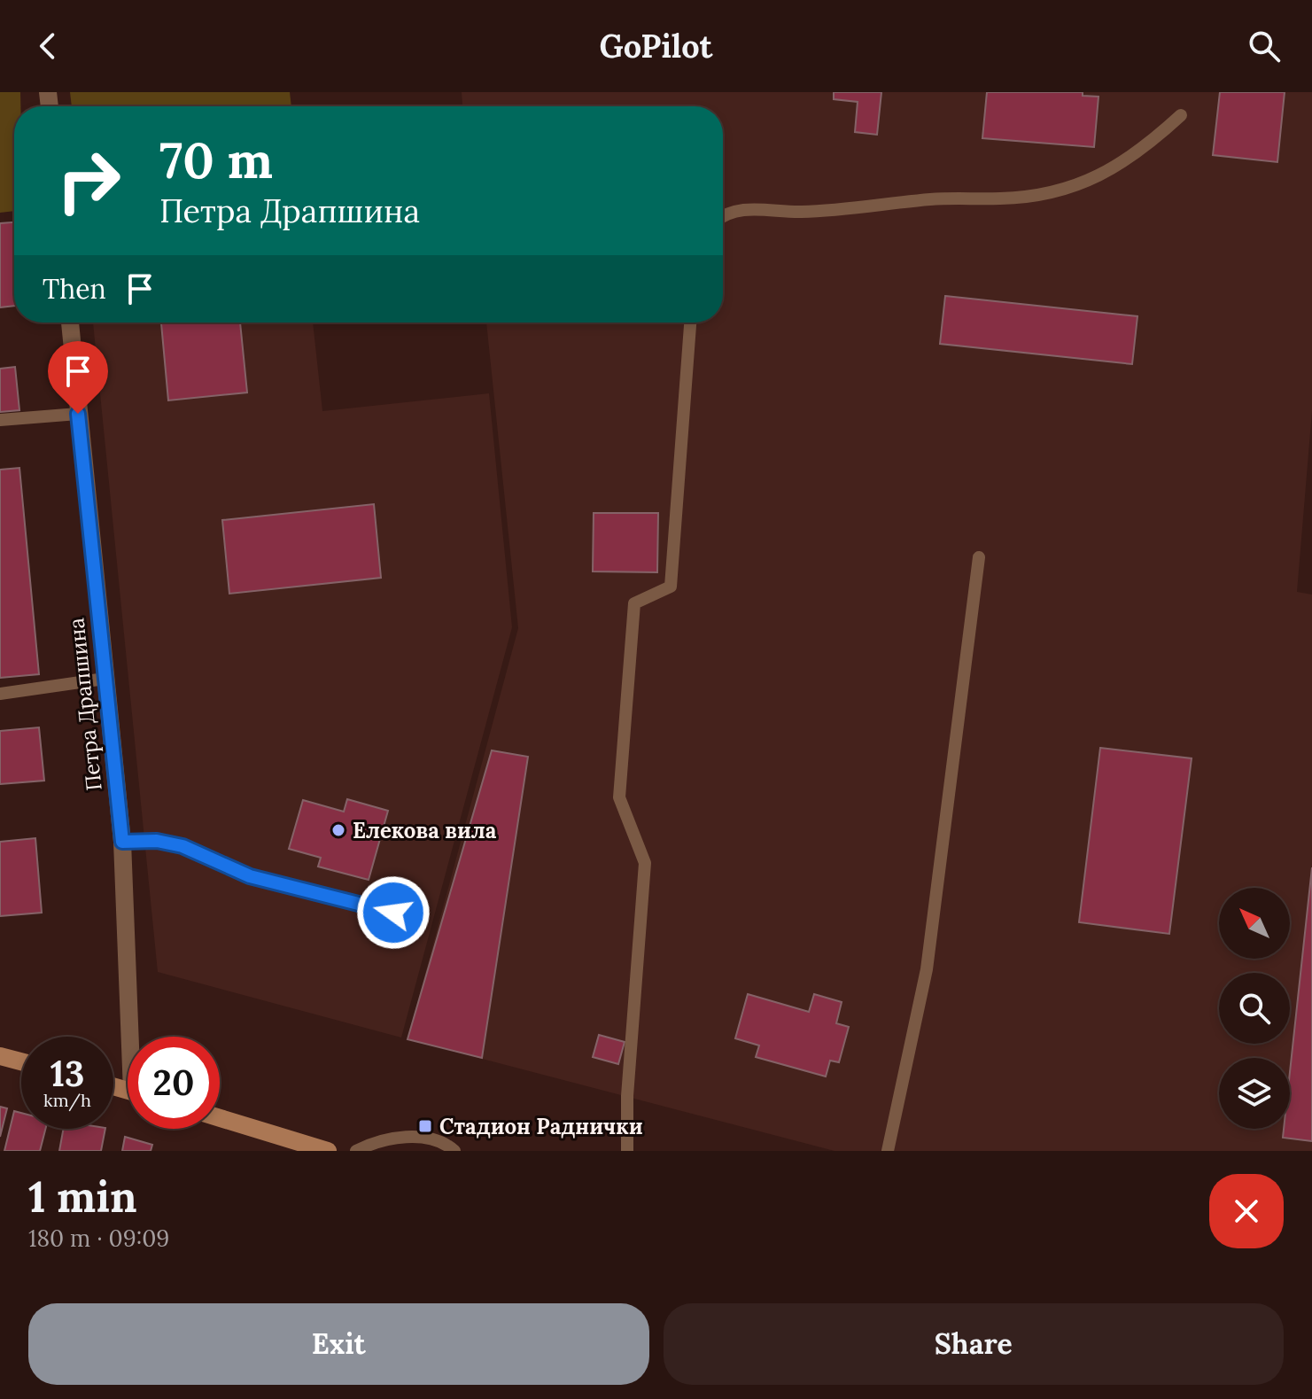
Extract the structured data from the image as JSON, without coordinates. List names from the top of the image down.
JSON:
{
  "streets": {
    "street": ["Петра Драпшина"]
  },
  "places": {
    "other": ["Елекова вила"],
    "transit": ["Стадион Раднички"]
  },
  "north": "top left",
  "page": {
    "header": "GoPilot",
    "turn": ["70 m", "Петра Драпшина"],
    "then": "Then",
    "speed": "13 km/h",
    "limit": "20",
    "heading": ["1 min", "180 m · 09:09"],
    "buttons": ["Exit", "Share"]
  }
}
